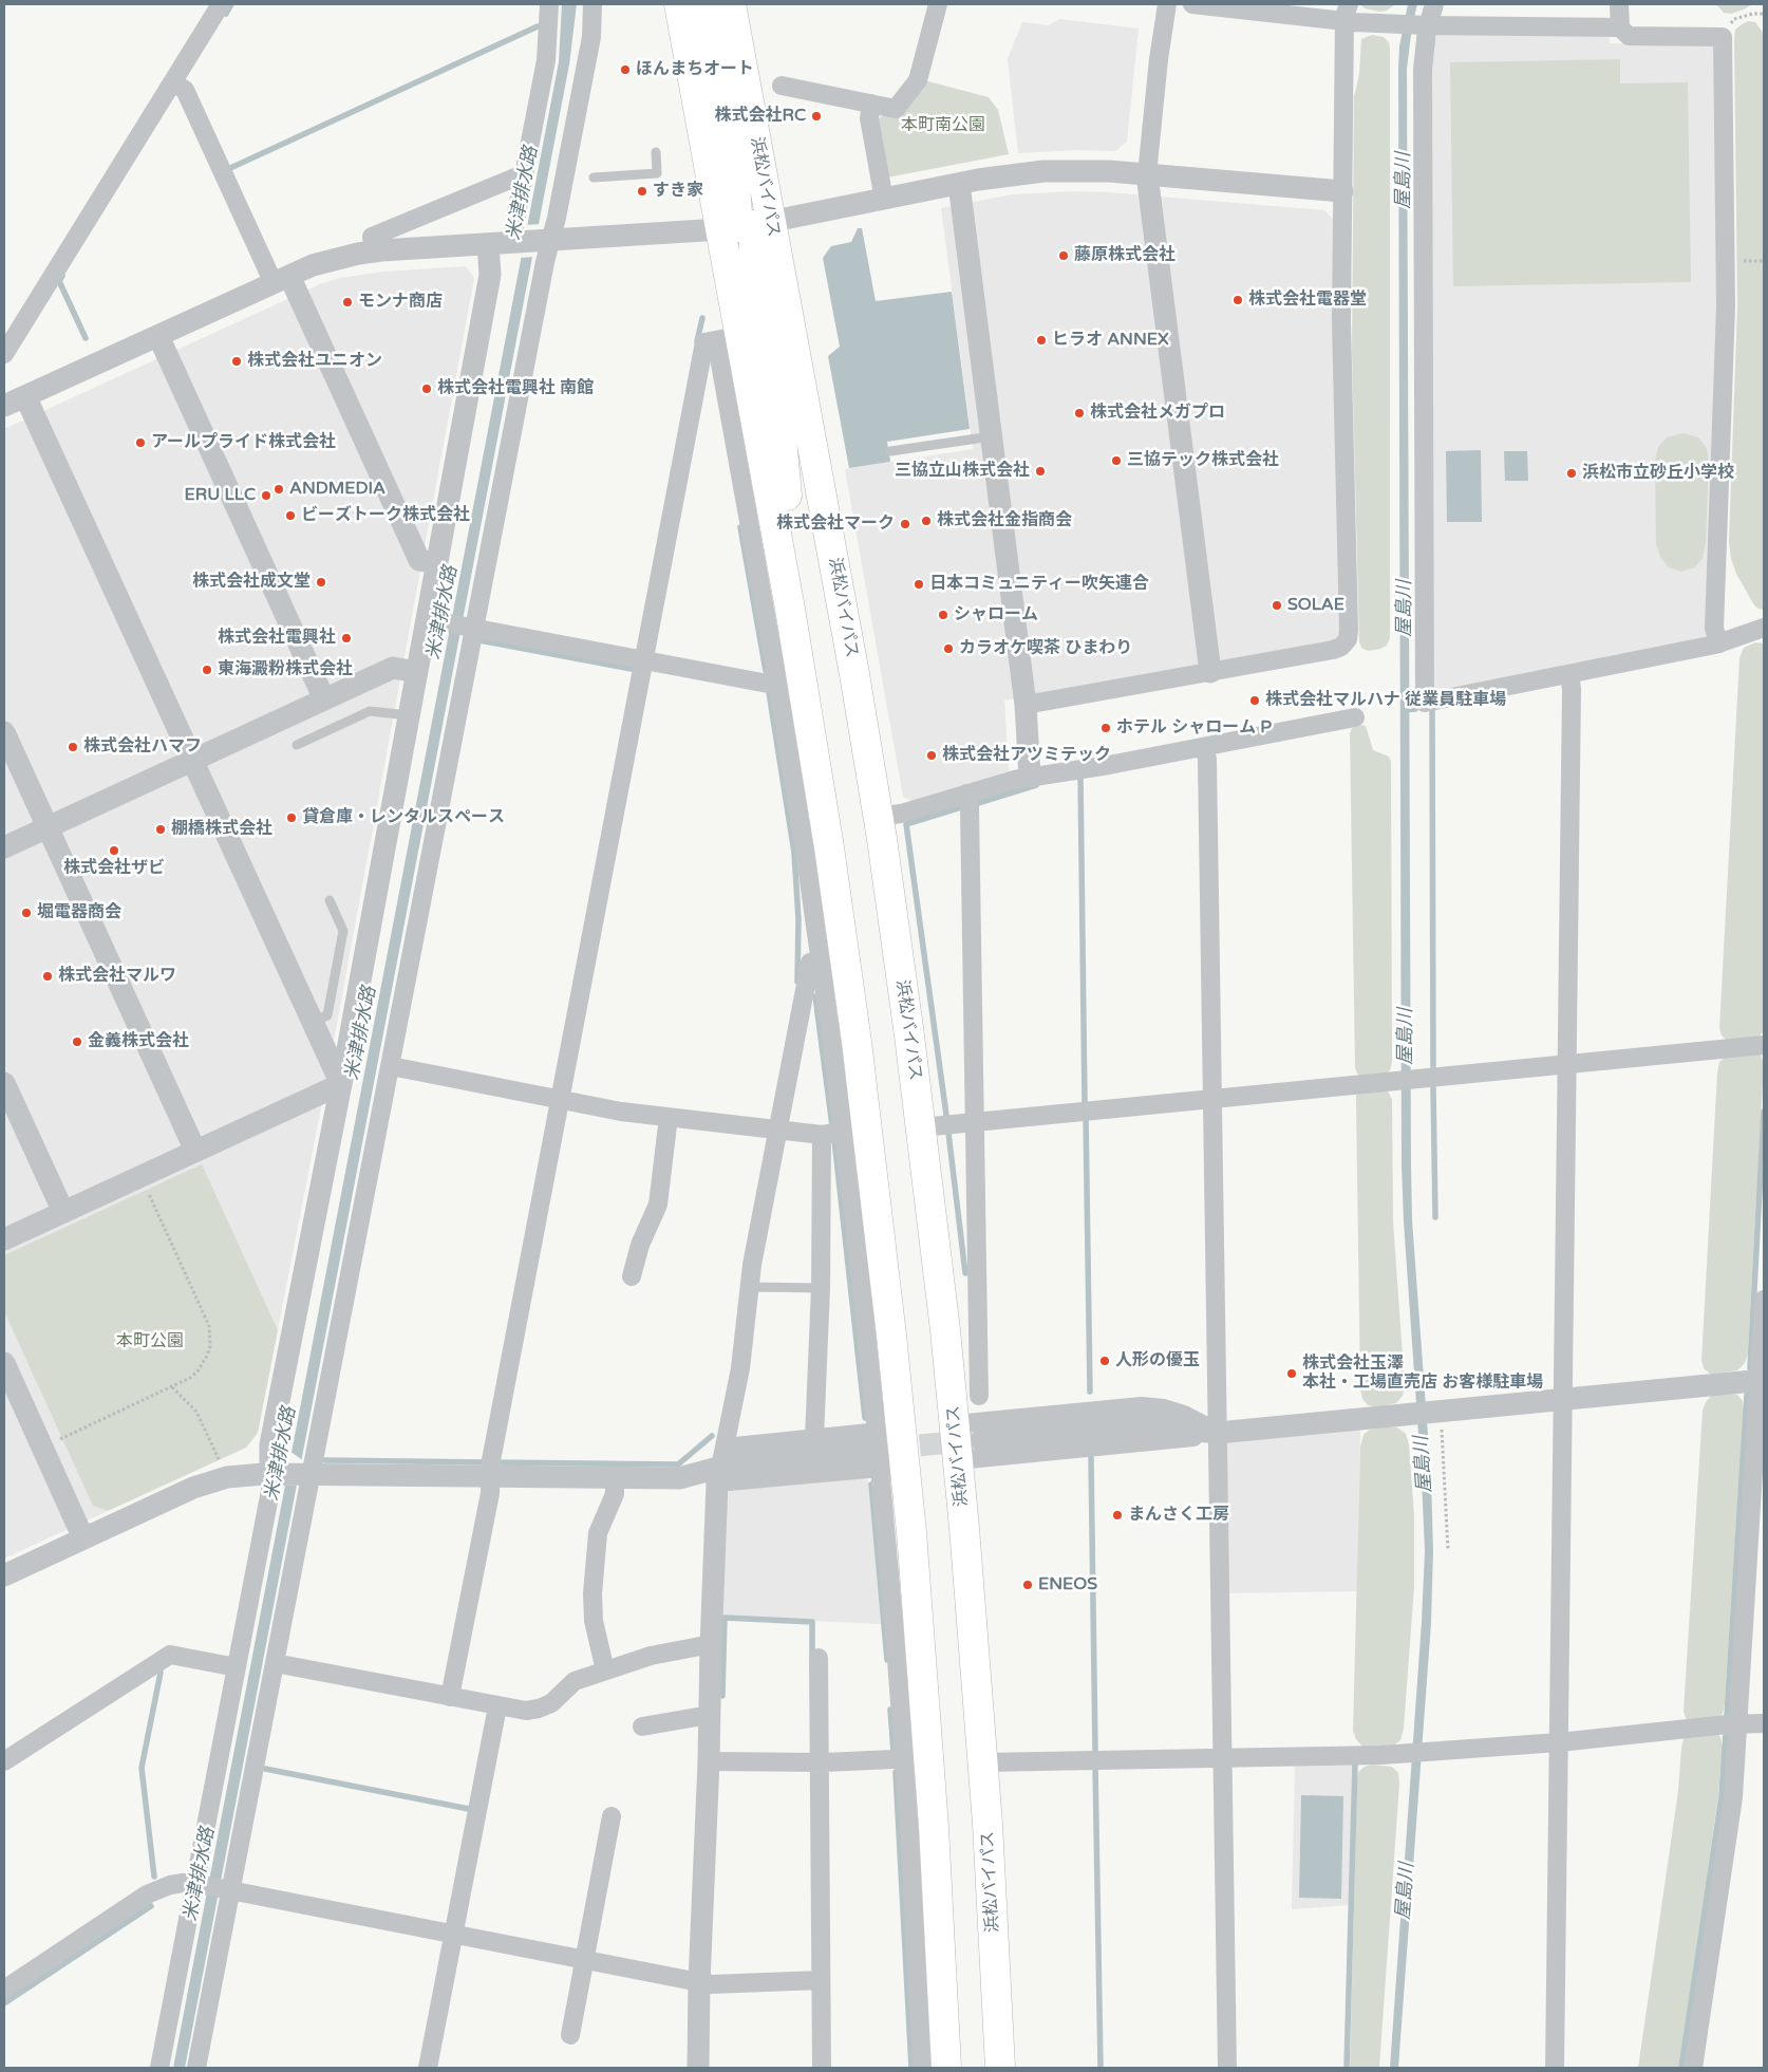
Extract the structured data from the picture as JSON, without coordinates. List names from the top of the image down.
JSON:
{
  "streets": {
    "highway": ["浜松バイパス"]
  },
  "water": ["屋島川", "米津排水路"],
  "parks": ["本町南公園", "本町公園"],
  "places": [
    "ほんまちオート",
    "株式会社RC",
    "すき家",
    "藤原株式会社",
    "株式会社電器堂",
    "モンナ商店",
    "ヒラオ ANNEX",
    "株式会社ユニオン",
    "株式会社電興社 南館",
    "株式会社メガプロ",
    "アールプライド株式会社",
    "三協テック株式会社",
    "三協立山株式会社",
    "浜松市立砂丘小学校",
    "ANDMEDIA",
    "ERU LLC",
    "ビーズトーク株式会社",
    "株式会社金指商会",
    "株式会社マーク",
    "株式会社成文堂",
    "日本コミュニティー吹矢連合",
    "SOLAE",
    "シャローム",
    "株式会社電興社",
    "カラオケ喫茶 ひまわり",
    "東海澱粉株式会社",
    "株式会社マルハナ 従業員駐車場",
    "ホテル シャローム P",
    "株式会社ハマフ",
    "株式会社アツミテック",
    "貸倉庫・レンタルスペース",
    "棚橋株式会社",
    "株式会社ザビ",
    "堀電器商会",
    "株式会社マルワ",
    "金義株式会社",
    "人形の優玉",
    "株式会社玉澤 本社・工場直売店 お客様駐車場",
    "まんさく工房",
    "ENEOS"
  ]
}
